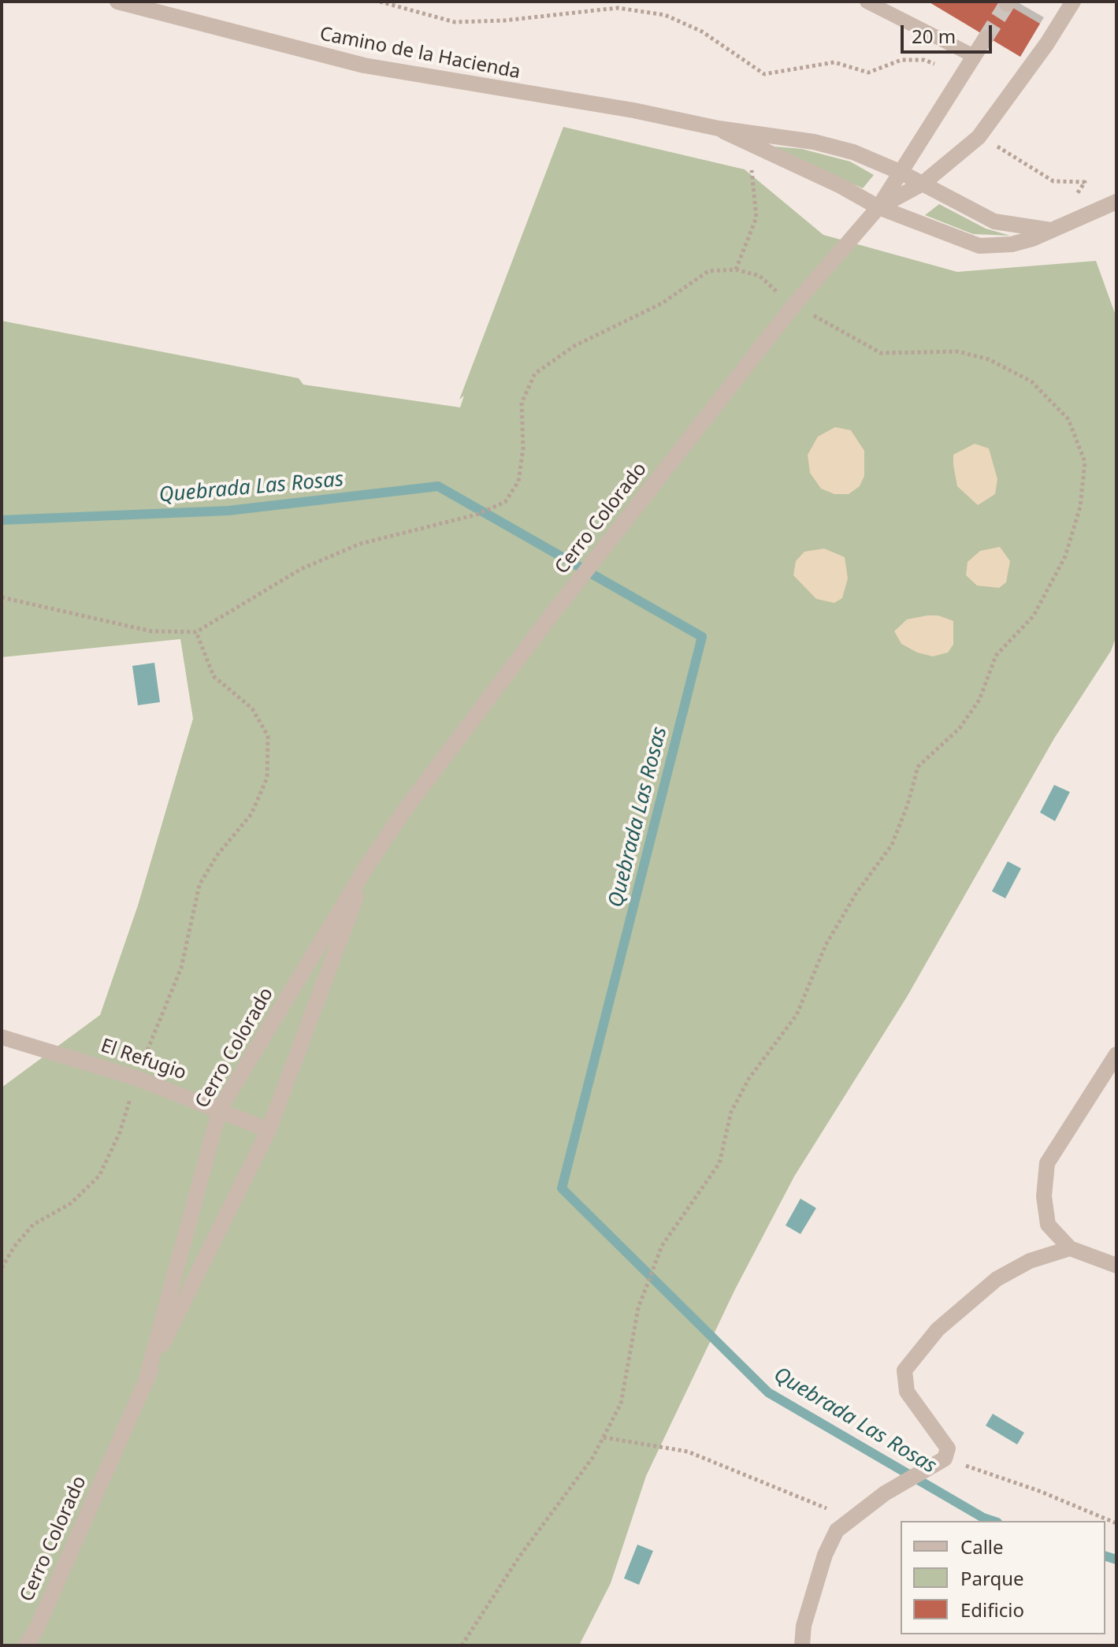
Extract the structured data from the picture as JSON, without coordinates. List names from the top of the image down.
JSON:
{
  "streets": {
    "street": ["Camino de la Hacienda", "Cerro Colorado", "El Refugio"]
  },
  "crossings": [
    ["Camino de la Hacienda", "Cerro Colorado"],
    ["Cerro Colorado", "El Refugio"]
  ],
  "water": ["Quebrada Las Rosas"],
  "legend": ["Calle", "Parque", "Edificio"],
  "scale_bar": "20 m"
}
